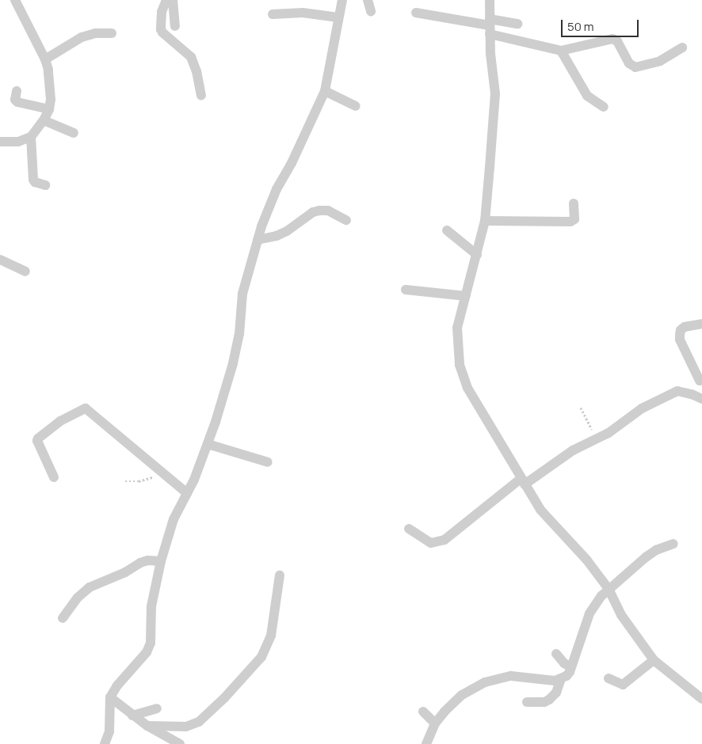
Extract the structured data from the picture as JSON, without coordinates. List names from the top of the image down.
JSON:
{
  "scale_bar": "50 m"
}
